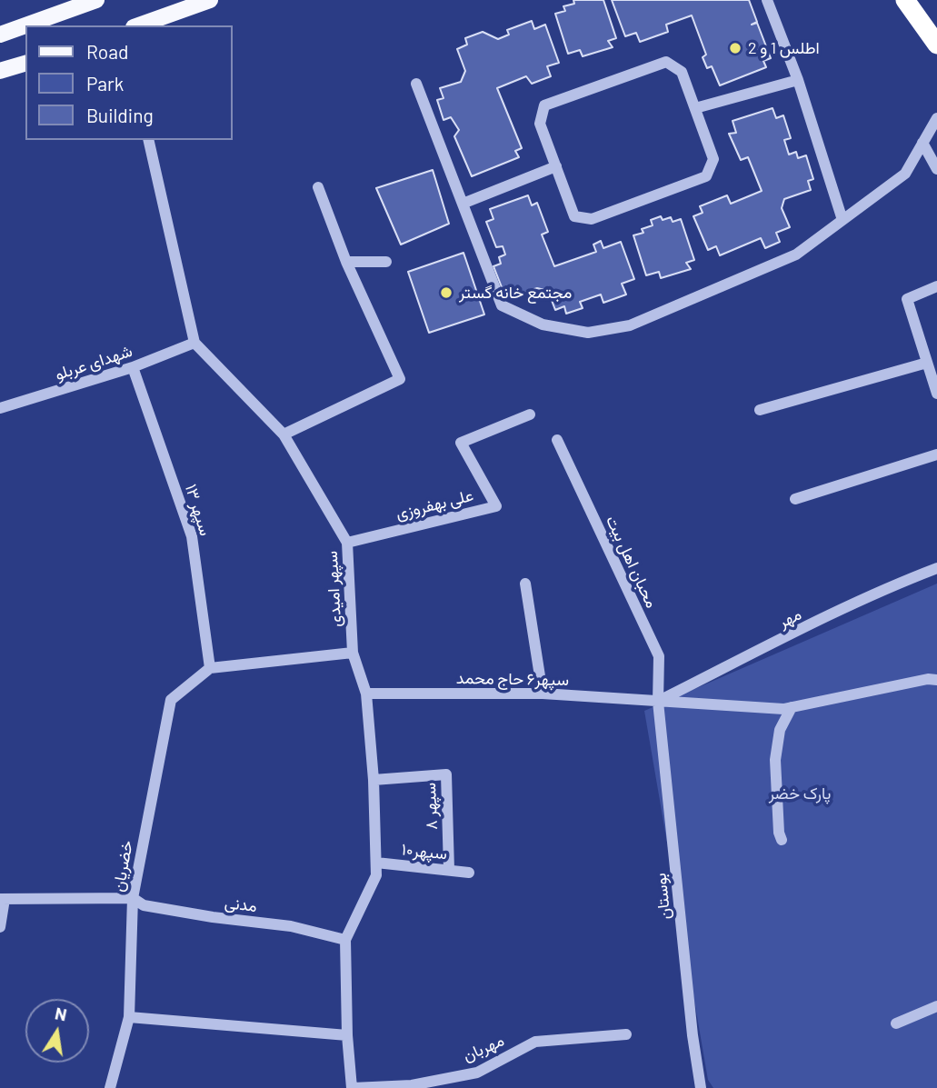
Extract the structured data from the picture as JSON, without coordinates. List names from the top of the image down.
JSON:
{
  "streets": {
    "street": [
      "شهدای عربلو",
      "علی بهفروزی",
      "سپهر ۱۳",
      "محبان اهل بیت",
      "سپهر امیدی",
      "مهر",
      "سپهر۶ حاج محمد",
      "سپهر ۸",
      "سپهر۱۰",
      "خضریان",
      "بوستان",
      "مدنی",
      "مهربان"
    ]
  },
  "crossings": [
    ["شهدای عربلو", "سپهر ۱۳"],
    ["شهدای عربلو", "سپهر امیدی"],
    ["علی بهفروزی", "سپهر امیدی"],
    ["سپهر ۱۳", "خضریان"],
    ["محبان اهل بیت", "مهر"],
    ["محبان اهل بیت", "سپهر۶ حاج محمد"],
    ["محبان اهل بیت", "بوستان"],
    ["سپهر امیدی", "سپهر۶ حاج محمد"],
    ["سپهر امیدی", "سپهر ۸"],
    ["سپهر امیدی", "سپهر۱۰"],
    ["سپهر امیدی", "مدنی"],
    ["سپهر امیدی", "مهربان"],
    ["مهر", "سپهر۶ حاج محمد"],
    ["مهر", "بوستان"],
    ["سپهر۶ حاج محمد", "بوستان"],
    ["سپهر ۸", "سپهر۱۰"],
    ["خضریان", "مدنی"]
  ],
  "parks": ["پارک خضر"],
  "places": ["اطلس 1 و 2", "مجتمع خانه گستر"],
  "legend": ["Road", "Park", "Building"],
  "north": "top"
}
